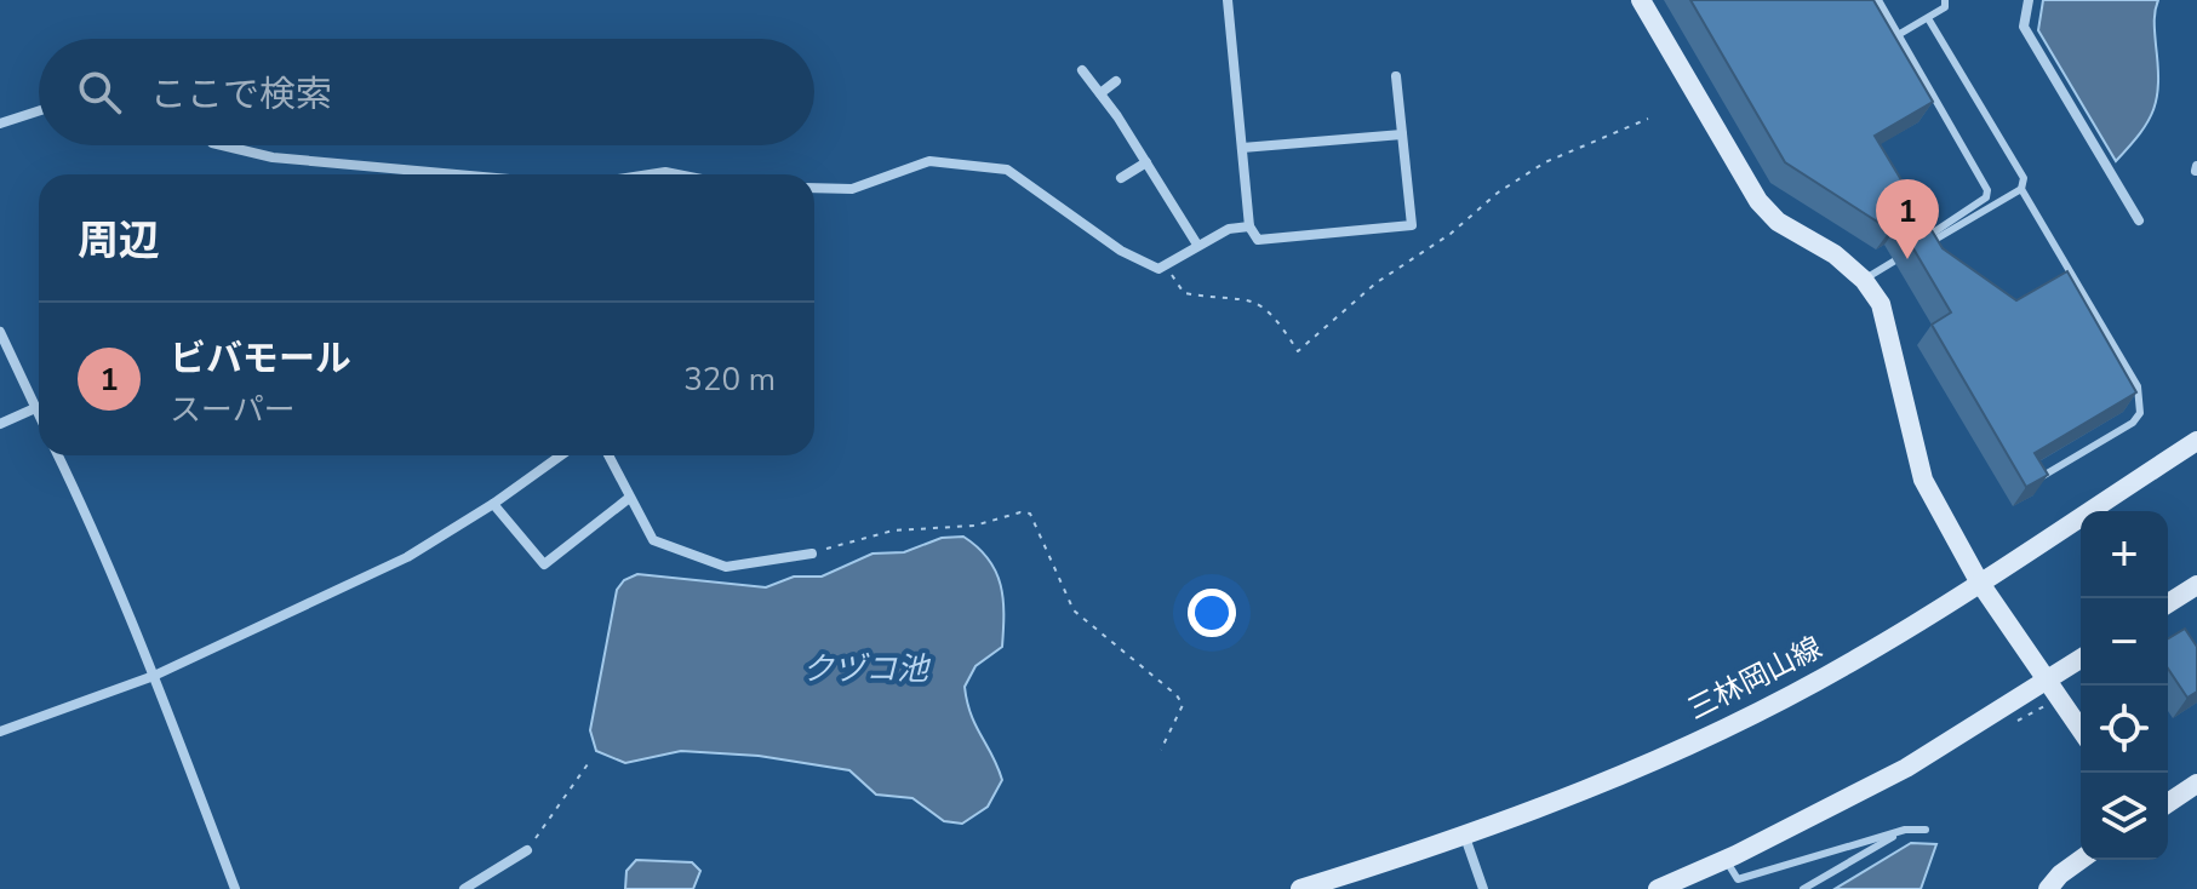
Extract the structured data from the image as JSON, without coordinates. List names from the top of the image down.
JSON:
{
  "streets": {
    "main road": ["三林岡山線"]
  },
  "water": ["クヅコ池"],
  "page": {
    "search": "ここで検索",
    "heading": "周辺",
    "pins": "1",
    "list": [
      {
        "mark": "1",
        "name": "ビバモール",
        "note": "スーパー",
        "value": "320 m"
      }
    ],
    "map_buttons": ["+", "−"]
  }
}
